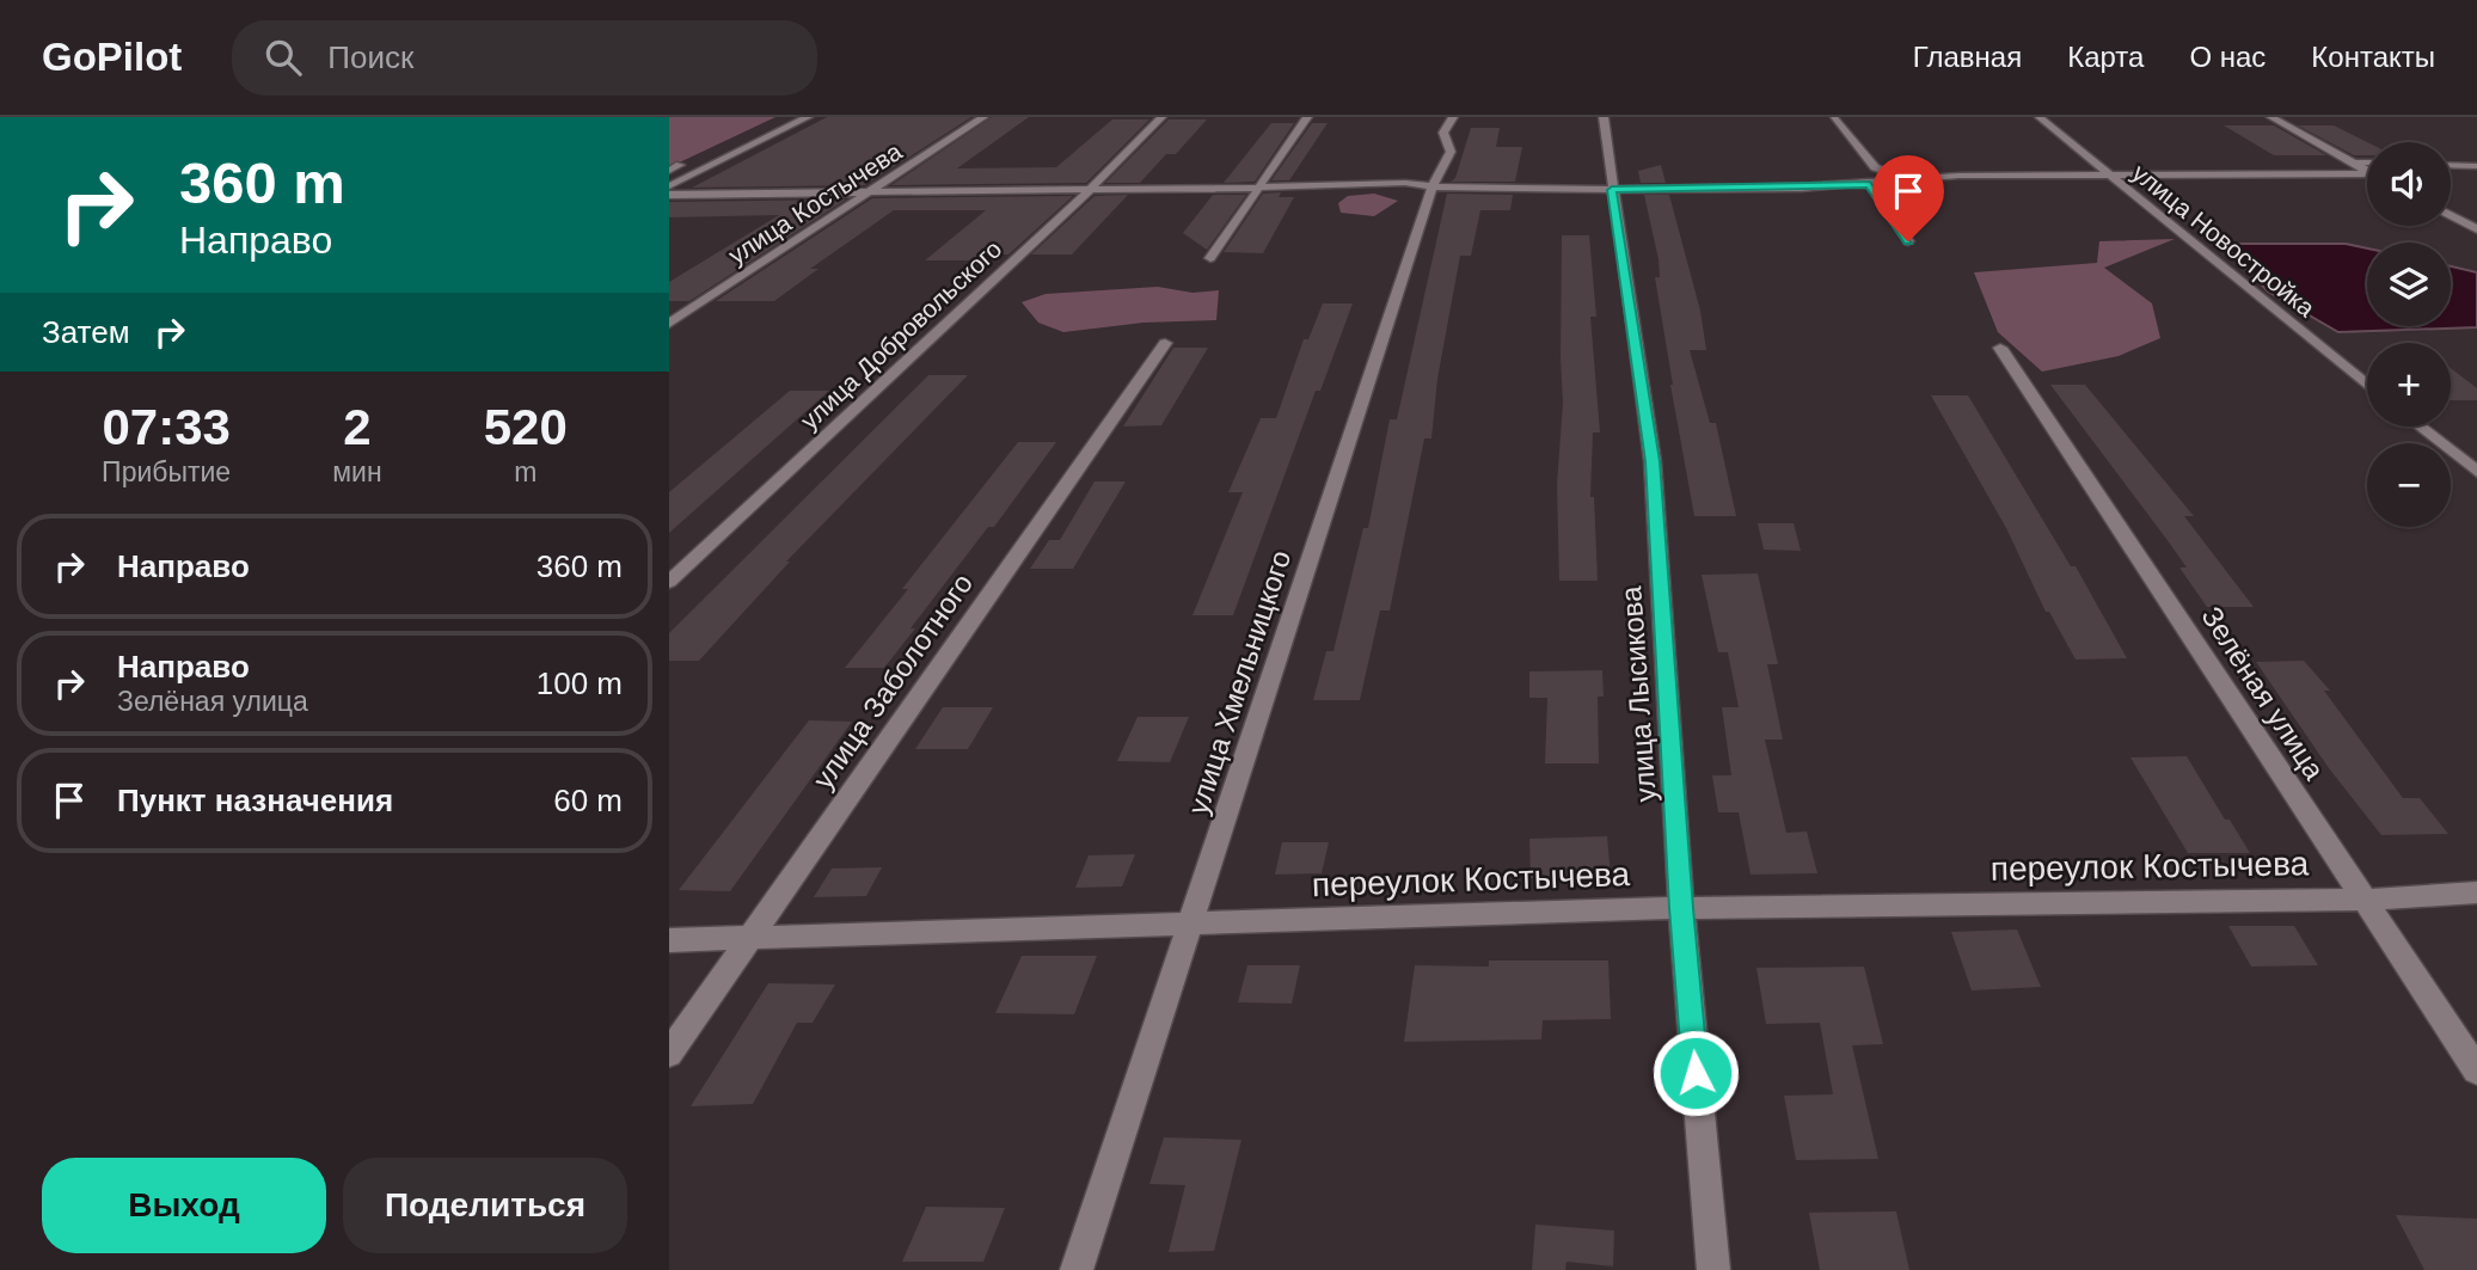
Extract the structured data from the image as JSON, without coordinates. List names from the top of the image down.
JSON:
{
  "streets": {
    "street": [
      "улица Костычева",
      "улица Новостройка",
      "улица Добровольского",
      "улица Заболотного",
      "улица Хмельницкого",
      "Зелёная улица",
      "улица Лысикова",
      "переулок Костычева"
    ]
  },
  "crossings": [
    ["улица Заболотного", "переулок Костычева"],
    ["улица Хмельницкого", "переулок Костычева"],
    ["Зелёная улица", "переулок Костычева"],
    ["улица Лысикова", "переулок Костычева"]
  ],
  "page": {
    "header": "GoPilot",
    "search": "Поиск",
    "nav": [
      "Главная",
      "Карта",
      "О нас",
      "Контакты"
    ],
    "turn": ["360 m", "Направо"],
    "map_buttons": ["+", "−"],
    "then": "Затем",
    "eta": [
      "07:33",
      "Прибытие",
      "2",
      "мин",
      "520",
      "m"
    ],
    "list": [
      {
        "name": "Направо",
        "value": "360 m"
      },
      {
        "name": "Направо",
        "note": "Зелёная улица",
        "value": "100 m"
      },
      {
        "name": "Пункт назначения",
        "value": "60 m"
      }
    ],
    "buttons": ["Выход", "Поделиться"]
  }
}
